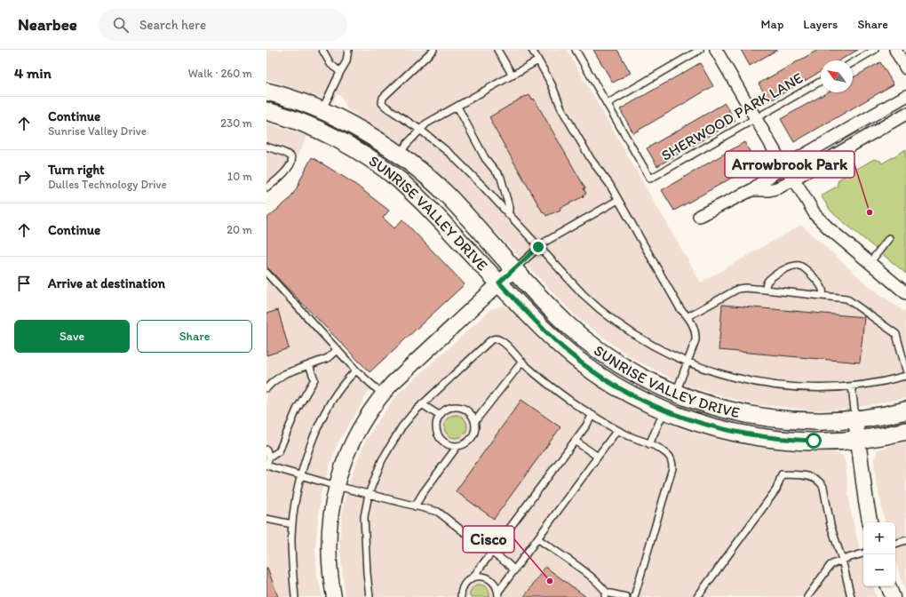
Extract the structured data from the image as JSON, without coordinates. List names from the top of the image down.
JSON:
{
  "streets": {
    "main road": ["SUNRISE VALLEY DRIVE"],
    "lane": ["SHERWOOD PARK LANE"]
  },
  "places": ["Arrowbrook Park", "Cisco"],
  "north": "top left",
  "page": {
    "header": "Nearbee",
    "search": "Search here",
    "nav": ["Map", "Layers", "Share"],
    "heading": ["4 min", "Walk · 260 m"],
    "list": [
      ["Continue", "Sunrise Valley Drive", "230 m"],
      ["Turn right", "Dulles Technology Drive", "10 m"],
      ["Continue", "20 m"],
      "Arrive at destination"
    ],
    "buttons": ["Save", "Share"],
    "map_buttons": ["+", "−"]
  }
}
